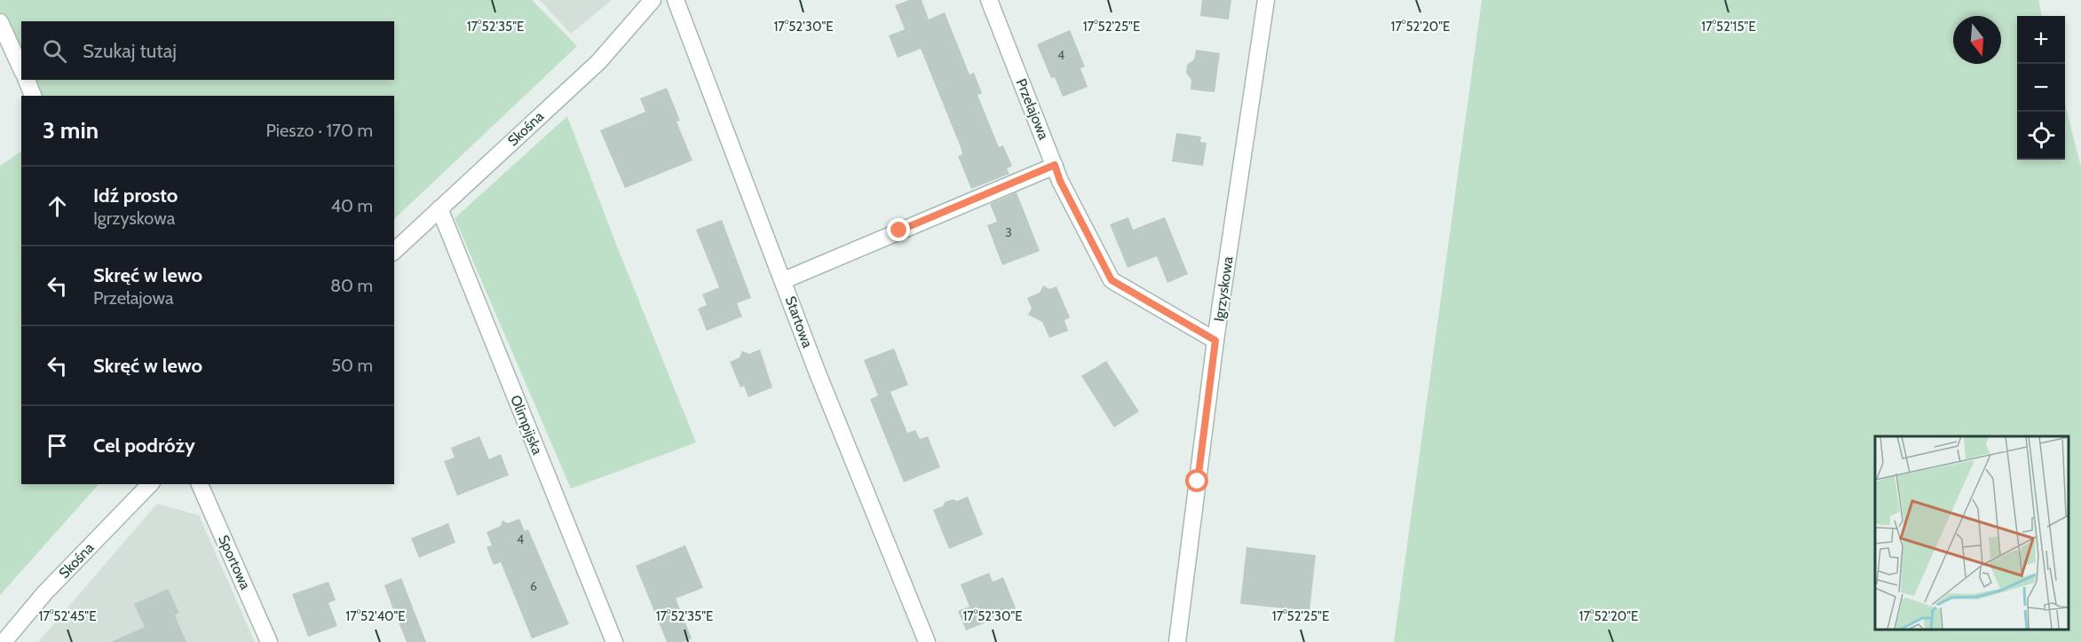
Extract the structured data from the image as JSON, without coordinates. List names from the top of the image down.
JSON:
{
  "streets": {
    "street": [
      "Przełajowa",
      "Skośna",
      "Igrzyskowa",
      "Startowa",
      "Olimpijska",
      "Sportowa"
    ]
  },
  "crossings": [
    ["Przełajowa", "Igrzyskowa"],
    ["Skośna", "Olimpijska"]
  ],
  "house_numbers": [
    "4",
    "3",
    "4",
    "6"
  ],
  "north": "bottom",
  "page": {
    "map_buttons": ["+", "−"],
    "search": "Szukaj tutaj",
    "heading": ["3 min", "Pieszo · 170 m"],
    "list": [
      ["Idź prosto", "Igrzyskowa", "40 m"],
      ["Skręć w lewo", "Przełajowa", "80 m"],
      ["Skręć w lewo", "50 m"],
      "Cel podróży"
    ]
  },
  "coordinates": [
    "17°52'35\"E",
    "17°52'30\"E",
    "17°52'25\"E",
    "17°52'20\"E",
    "17°52'15\"E",
    "17°52'45\"E",
    "17°52'40\"E"
  ]
}
